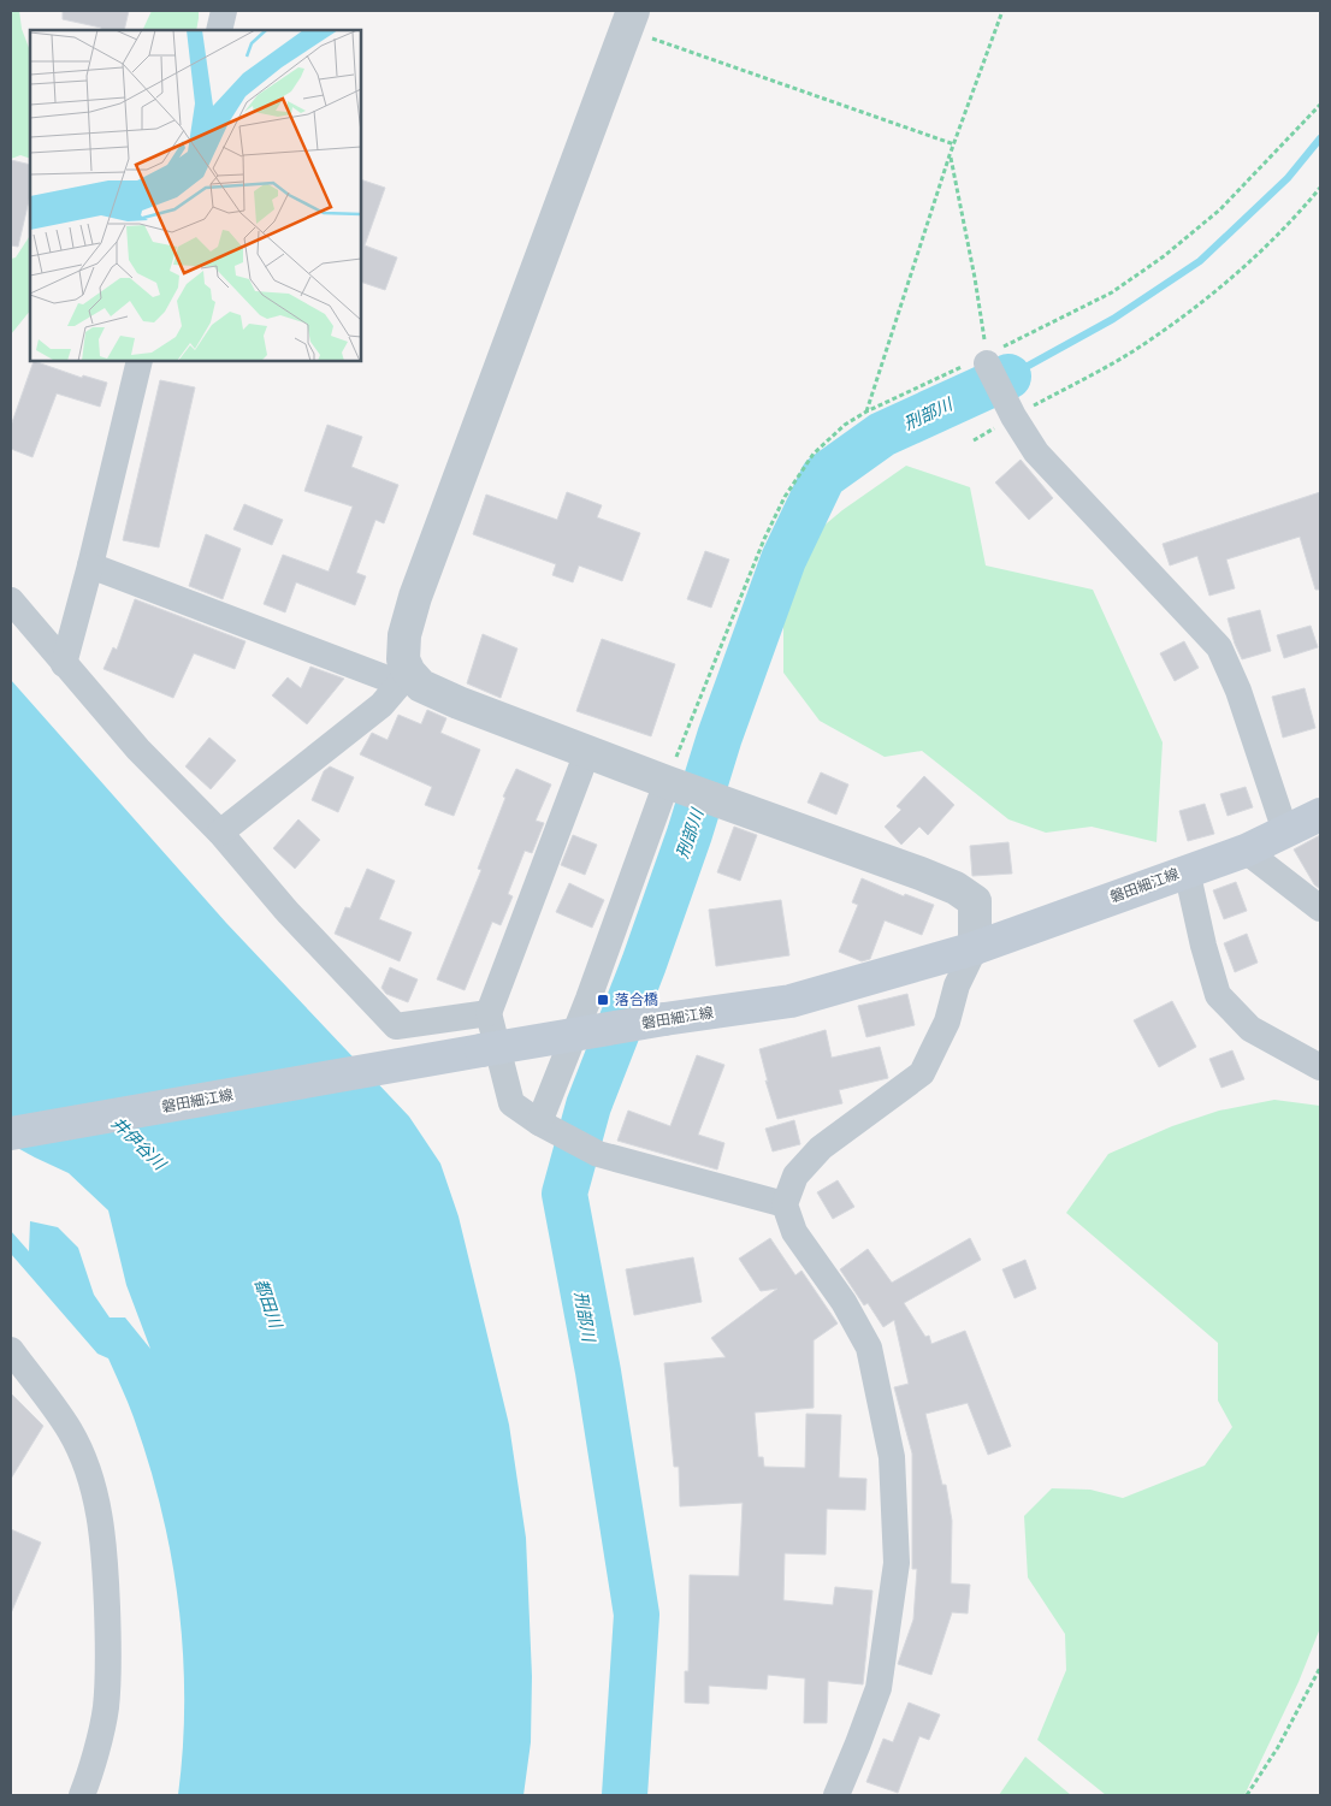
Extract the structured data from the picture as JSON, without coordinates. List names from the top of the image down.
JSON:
{
  "streets": {
    "main road": ["磐田細江線"]
  },
  "water": ["刑部川", "井伊谷川", "都田川"],
  "places": {
    "transit": ["落合橋"]
  }
}
